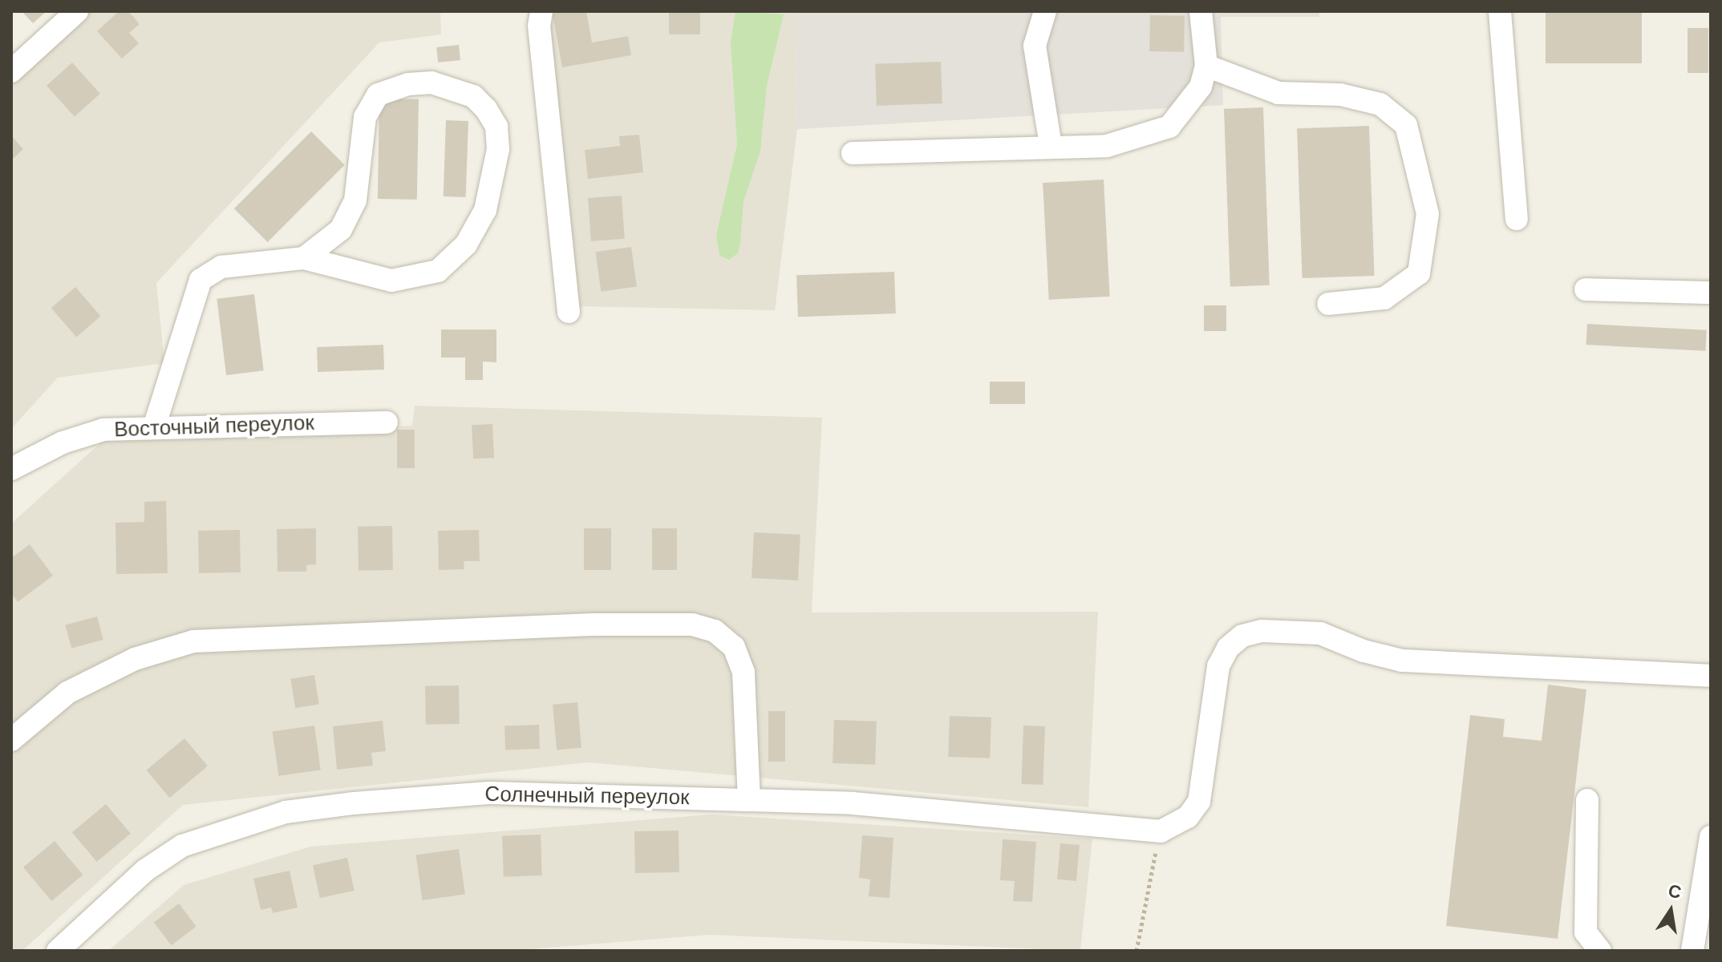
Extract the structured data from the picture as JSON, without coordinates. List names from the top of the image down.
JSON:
{
  "streets": {
    "street": ["Восточный переулок", "Солнечный переулок"]
  },
  "north": "top"
}
